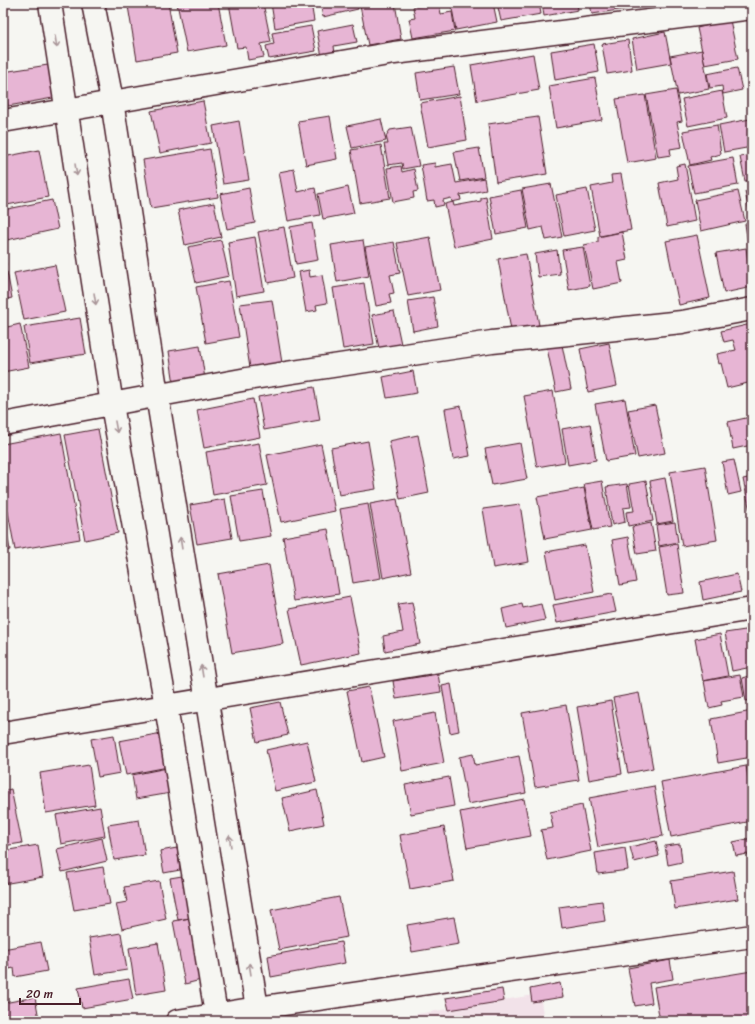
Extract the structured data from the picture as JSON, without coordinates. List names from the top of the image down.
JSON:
{
  "scale_bar": "20 m"
}
